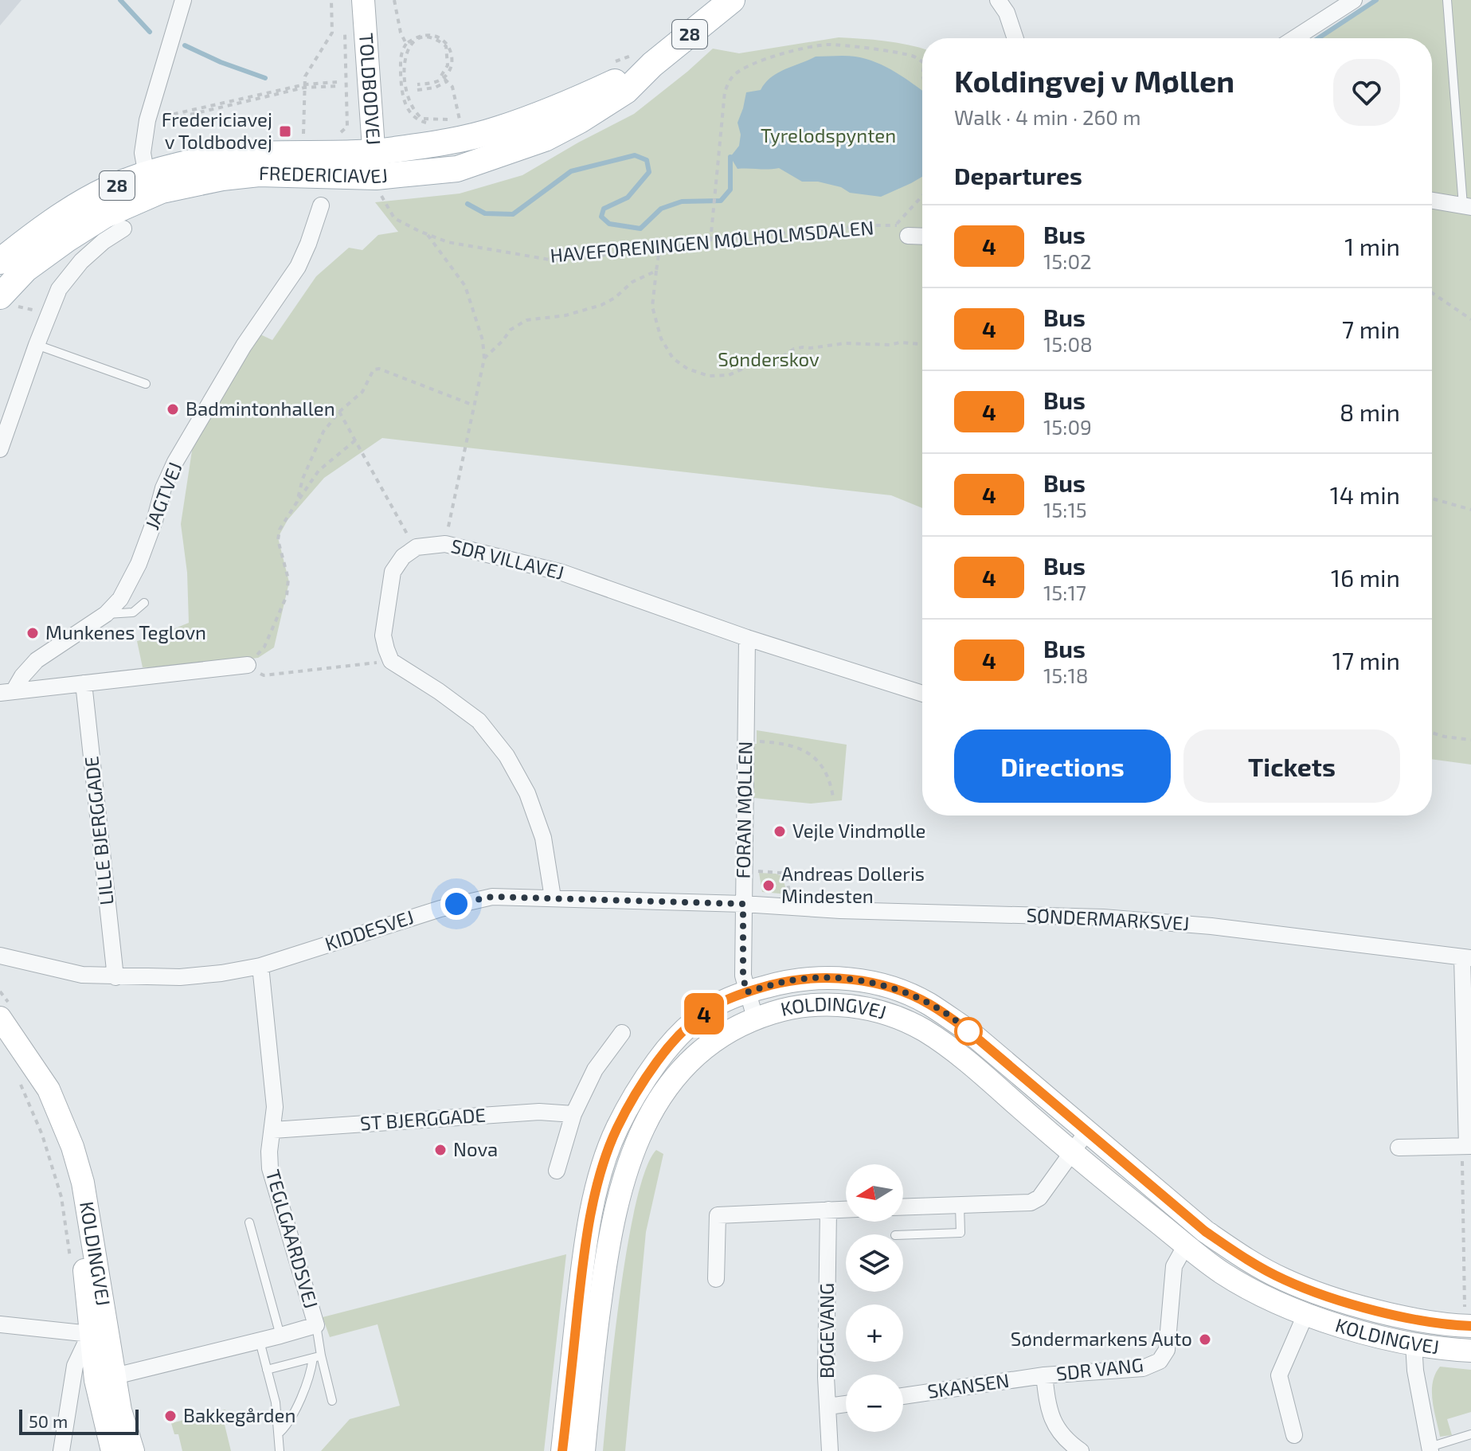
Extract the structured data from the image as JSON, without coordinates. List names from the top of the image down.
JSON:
{
  "streets": {
    "main road": [
      "28",
      "TOLDBODVEJ",
      "FREDERICIAVEJ",
      "KOLDINGVEJ"
    ],
    "street": [
      "JAGTVEJ",
      "SDR VILLAVEJ",
      "FORAN MØLLEN",
      "LILLE BJERGGADE",
      "SØNDERMARKSVEJ",
      "KIDDESVEJ",
      "ST BJERGGADE",
      "TEGLGAARDSVEJ",
      "BØGEVANG",
      "SDR VANG",
      "SKANSEN"
    ],
    "path": ["HAVEFORENINGEN MØLHOLMSDALEN"]
  },
  "crossings": [
    ["TOLDBODVEJ", "FREDERICIAVEJ"],
    ["TOLDBODVEJ", "HAVEFORENINGEN MØLHOLMSDALEN"],
    ["FREDERICIAVEJ", "HAVEFORENINGEN MØLHOLMSDALEN"],
    ["JAGTVEJ", "LILLE BJERGGADE"],
    ["SDR VILLAVEJ", "FORAN MØLLEN"],
    ["FORAN MØLLEN", "SØNDERMARKSVEJ"],
    ["FORAN MØLLEN", "KIDDESVEJ"],
    ["FORAN MØLLEN", "KOLDINGVEJ"],
    ["LILLE BJERGGADE", "KIDDESVEJ"],
    ["SØNDERMARKSVEJ", "KIDDESVEJ"],
    ["KIDDESVEJ", "TEGLGAARDSVEJ"],
    ["KOLDINGVEJ", "TEGLGAARDSVEJ"],
    ["KOLDINGVEJ", "SDR VANG"],
    ["ST BJERGGADE", "TEGLGAARDSVEJ"],
    ["SDR VANG", "SKANSEN"]
  ],
  "parks": ["Tyrelodspynten", "Sønderskov"],
  "places": {
    "transit": ["Fredericiavej v Toldbodvej"],
    "other": [
      "Badmintonhallen",
      "Munkenes Teglovn",
      "Vejle Vindmølle",
      "Andreas Dolleris Mindesten",
      "Nova",
      "Søndermarkens Auto",
      "Bakkegården"
    ]
  },
  "lines": ["bus line 4"],
  "scale_bar": "50 m",
  "north": "left",
  "page": {
    "on_map": "4",
    "heading": [
      ["Koldingvej v Møllen", "Walk · 4 min · 260 m"],
      "Departures"
    ],
    "list": [
      {
        "mark": "4",
        "name": "Bus",
        "note": "15:02",
        "value": "1 min"
      },
      {
        "mark": "4",
        "name": "Bus",
        "note": "15:08",
        "value": "7 min"
      },
      {
        "mark": "4",
        "name": "Bus",
        "note": "15:09",
        "value": "8 min"
      },
      {
        "mark": "4",
        "name": "Bus",
        "note": "15:15",
        "value": "14 min"
      },
      {
        "mark": "4",
        "name": "Bus",
        "note": "15:17",
        "value": "16 min"
      },
      {
        "mark": "4",
        "name": "Bus",
        "note": "15:18",
        "value": "17 min"
      }
    ],
    "buttons": ["Directions", "Tickets"],
    "map_buttons": ["+", "−"],
    "scale": "50 m"
  }
}
